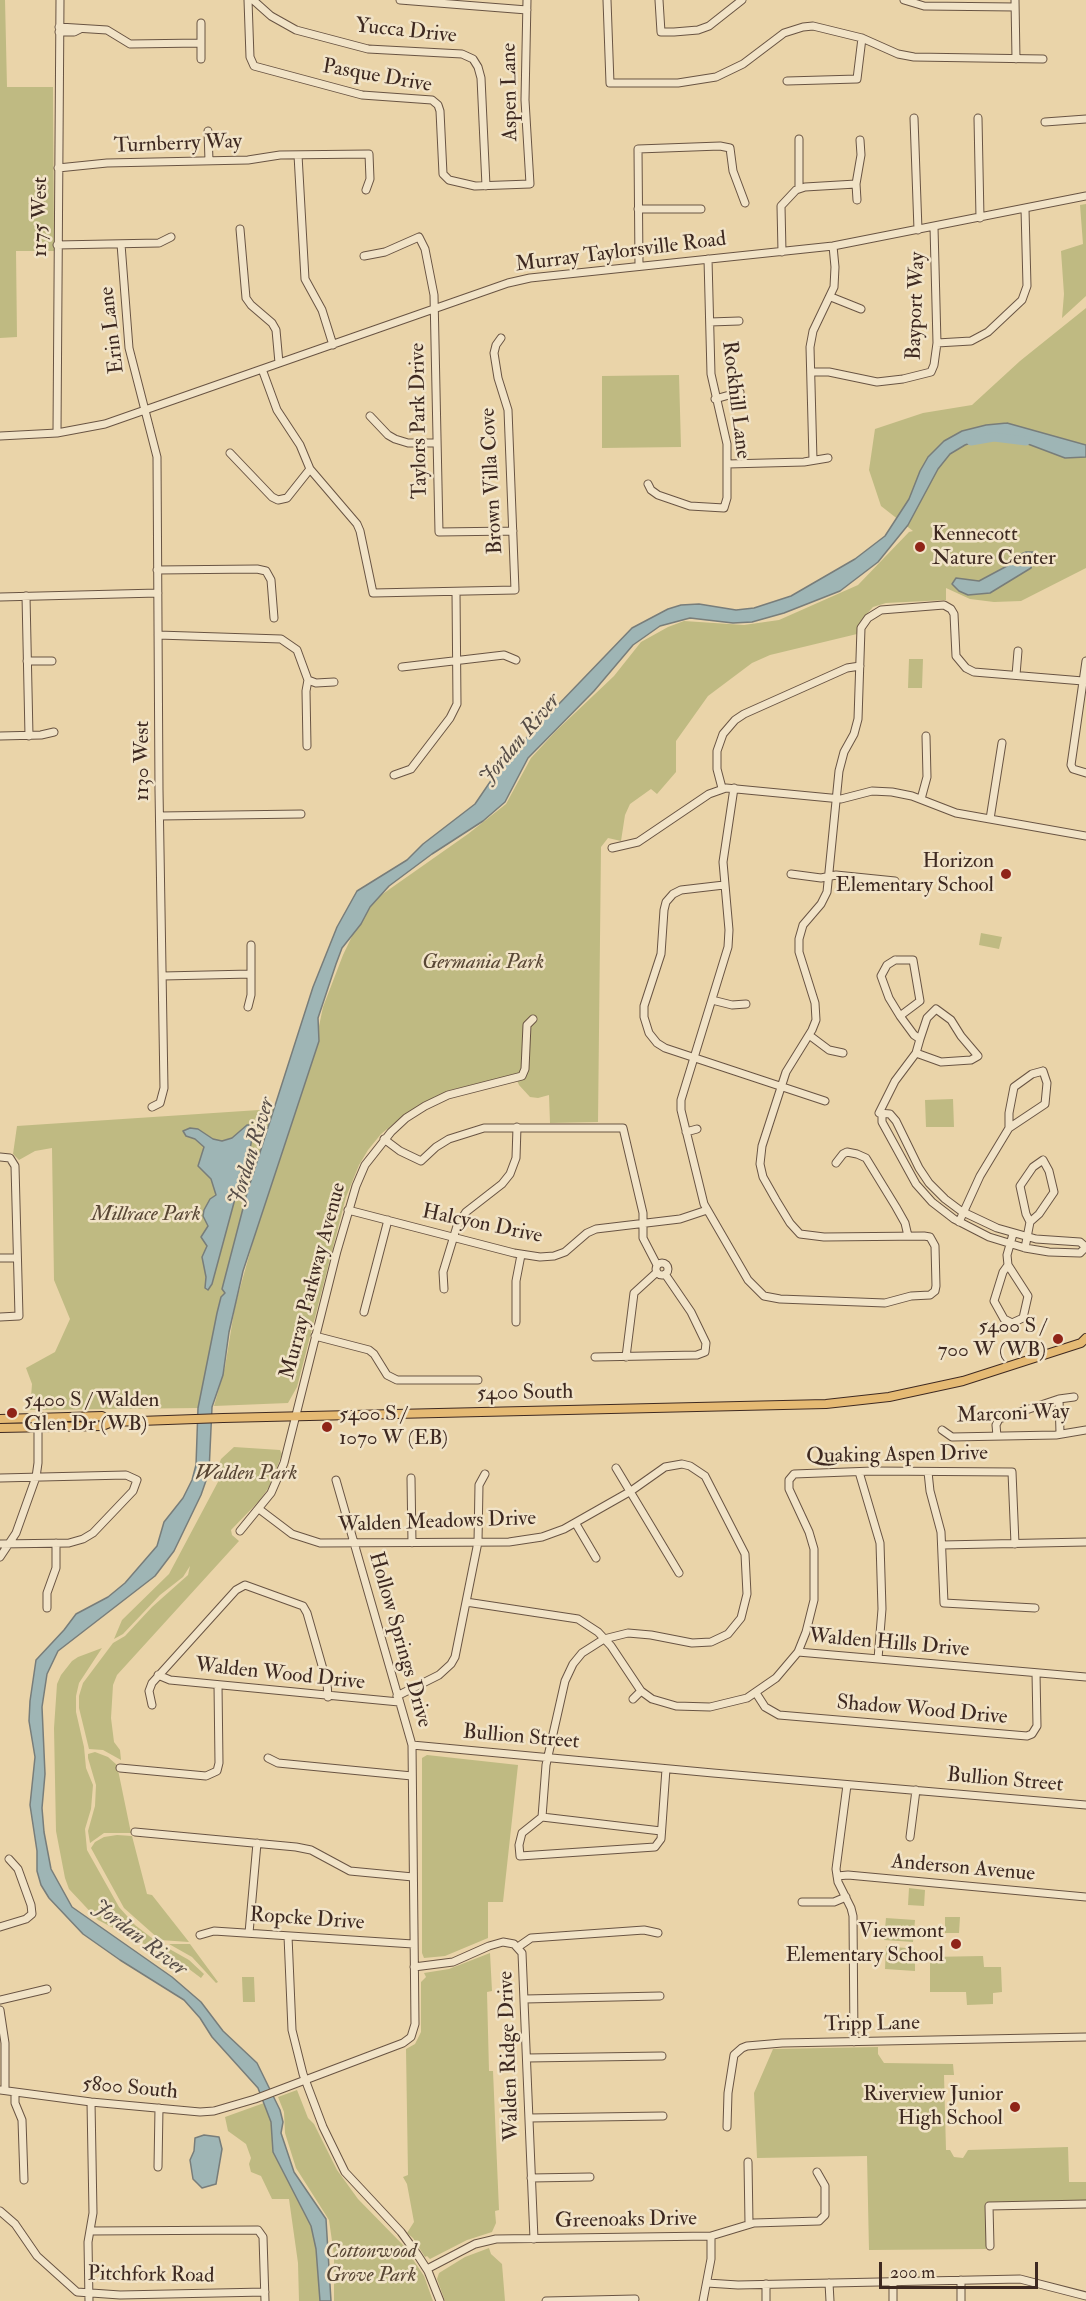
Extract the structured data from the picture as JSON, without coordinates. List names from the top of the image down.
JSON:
{
  "streets": {
    "main road": ["5400 South"],
    "street": [
      "Yucca Drive",
      "Pasque Drive",
      "Aspen Lane",
      "Turnberry Way",
      "1175 West",
      "Murray Taylorsville Road",
      "Bayport Way",
      "Erin Lane",
      "Rockhill Lane",
      "Taylors Park Drive",
      "Brown Villa Cove",
      "1130 West",
      "Halcyon Drive",
      "Murray Parkway Avenue",
      "Marconi Way",
      "Quaking Aspen Drive",
      "Walden Meadows Drive",
      "Hollow Springs Drive",
      "Walden Hills Drive",
      "Walden Wood Drive",
      "Shadow Wood Drive",
      "Bullion Street",
      "Anderson Avenue",
      "Ropcke Drive",
      "Tripp Lane",
      "Walden Ridge Drive",
      "5800 South",
      "Greenoaks Drive",
      "Pitchfork Road"
    ]
  },
  "crossings": [
    ["Yucca Drive", "Pasque Drive"],
    ["Pasque Drive", "Aspen Lane"],
    ["Turnberry Way", "1175 West"],
    ["1175 West", "Murray Taylorsville Road"],
    ["Murray Taylorsville Road", "Bayport Way"],
    ["Murray Taylorsville Road", "Erin Lane"],
    ["Murray Taylorsville Road", "Rockhill Lane"],
    ["Murray Taylorsville Road", "Taylors Park Drive"],
    ["Murray Taylorsville Road", "1130 West"],
    ["Erin Lane", "1130 West"],
    ["Taylors Park Drive", "Brown Villa Cove"],
    ["Halcyon Drive", "Murray Parkway Avenue"],
    ["Murray Parkway Avenue", "5400 South"],
    ["Murray Parkway Avenue", "Walden Meadows Drive"],
    ["Quaking Aspen Drive", "Walden Hills Drive"],
    ["Walden Meadows Drive", "Hollow Springs Drive"],
    ["Walden Meadows Drive", "Walden Hills Drive"],
    ["Walden Meadows Drive", "Bullion Street"],
    ["Hollow Springs Drive", "Walden Wood Drive"],
    ["Hollow Springs Drive", "Bullion Street"],
    ["Walden Hills Drive", "Shadow Wood Drive"],
    ["Walden Ridge Drive", "Greenoaks Drive"]
  ],
  "water": ["Jordan River"],
  "parks": [
    "Germania Park",
    "Millrace Park",
    "Walden Park",
    "Cottonwood Grove Park"
  ],
  "places": [
    "Kennecott Nature Center",
    "Horizon Elementary School",
    "5400 S / 700 W (WB)",
    "5400 S / Walden Glen Dr (WB)",
    "5400 S / 1070 W (EB)",
    "Viewmont Elementary School",
    "Riverview Junior High School"
  ],
  "scale_bar": "200 m"
}
